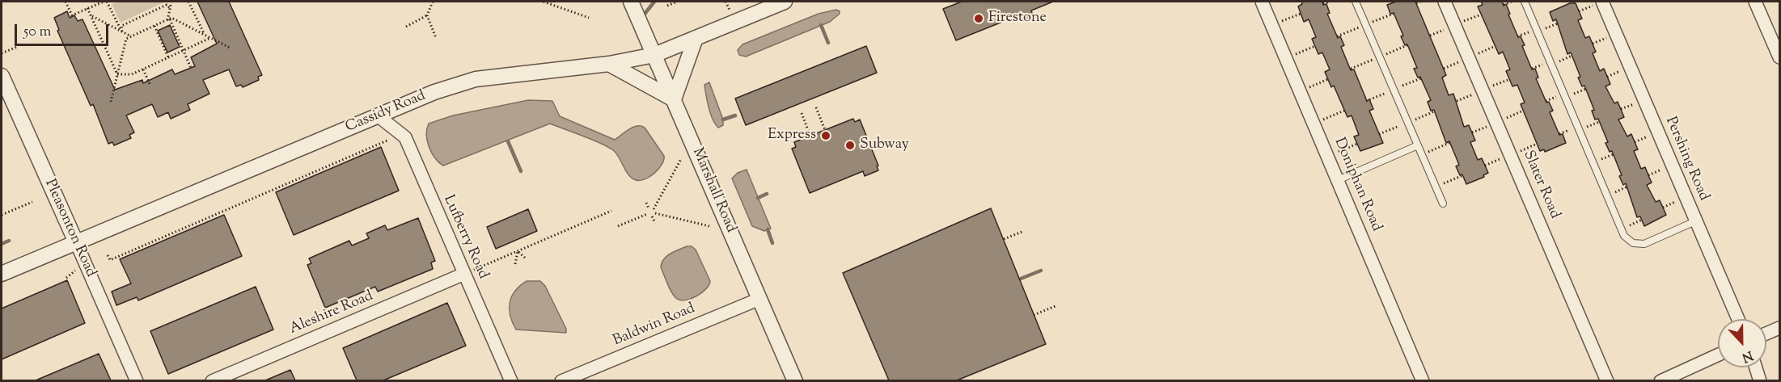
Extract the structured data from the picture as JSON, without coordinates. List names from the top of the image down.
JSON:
{
  "streets": {
    "street": [
      "Cassidy Road",
      "Pershing Road",
      "Doniphan Road",
      "Slater Road",
      "Marshall Road",
      "Pleasonton Road",
      "Lufberry Road",
      "Aleshire Road",
      "Baldwin Road"
    ]
  },
  "crossings": [
    ["Cassidy Road", "Marshall Road"],
    ["Cassidy Road", "Pleasonton Road"],
    ["Cassidy Road", "Lufberry Road"],
    ["Marshall Road", "Baldwin Road"],
    ["Lufberry Road", "Aleshire Road"]
  ],
  "places": ["Firestone", "Express", "Subway"],
  "scale_bar": "50 m",
  "north": "bottom"
}
